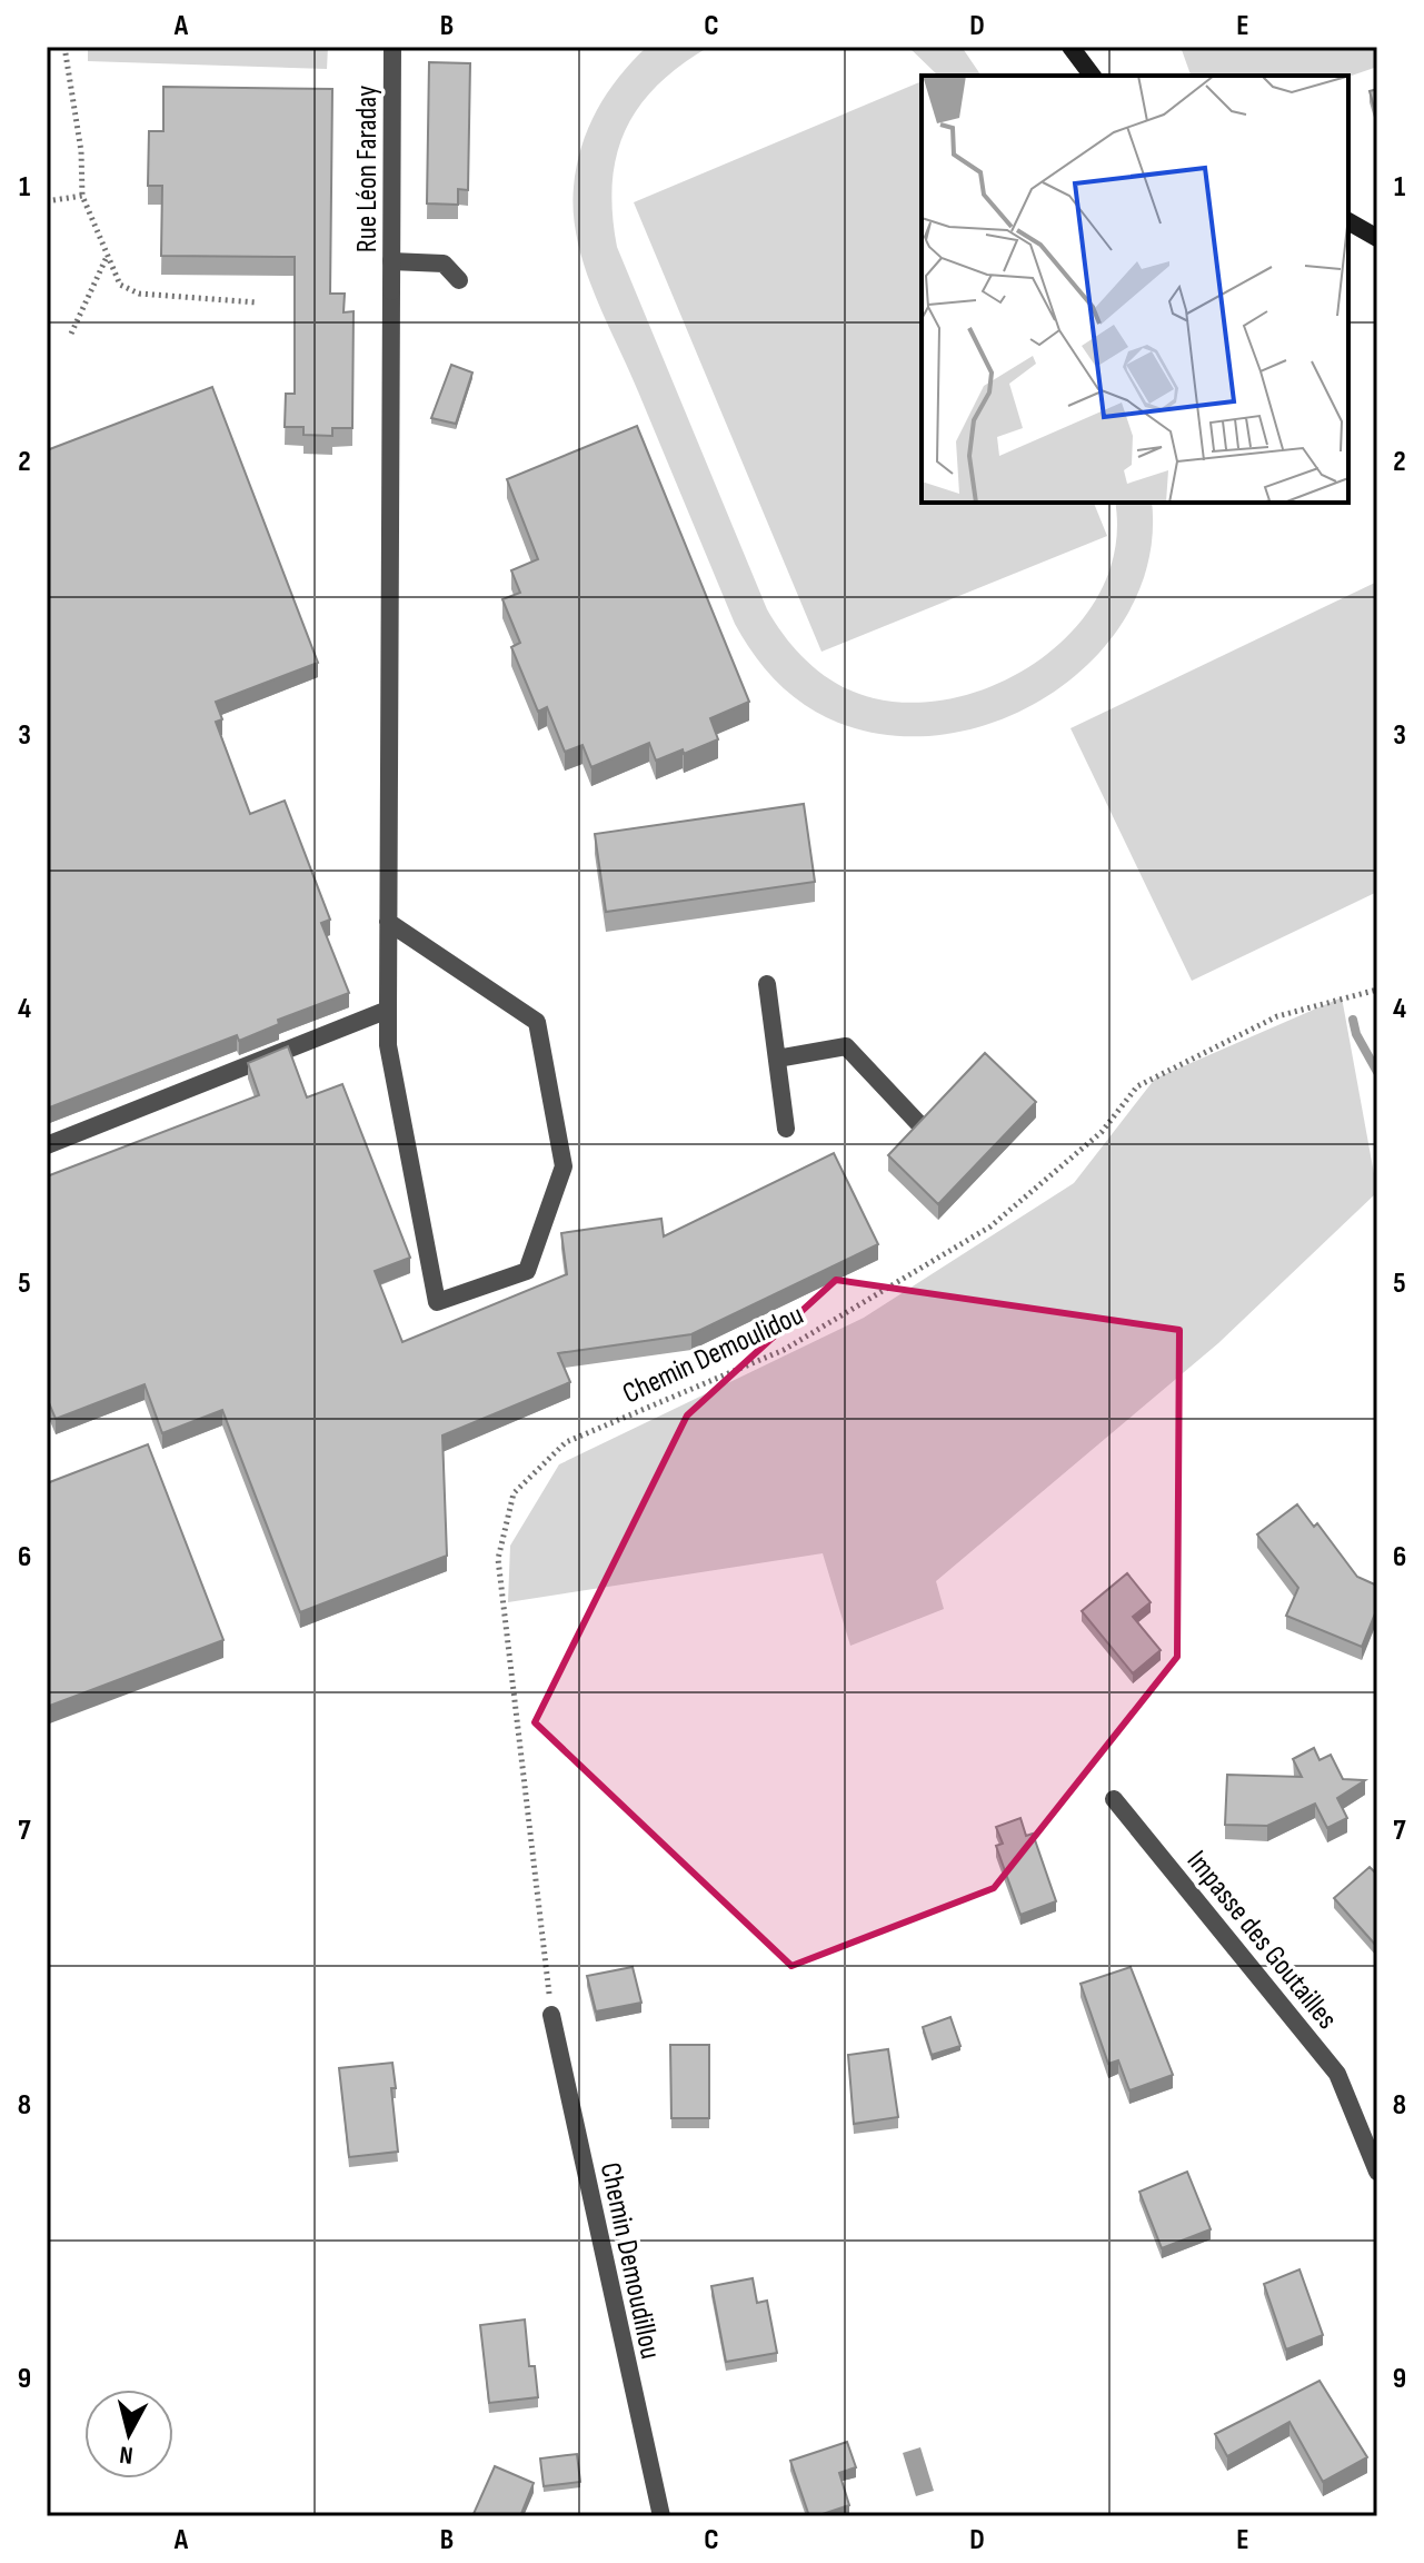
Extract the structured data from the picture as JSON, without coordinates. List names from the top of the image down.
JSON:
{
  "streets": {
    "street": ["Rue Léon Faraday", "Impasse des Goutailles", "Chemin Demoudillou"],
    "path": ["Chemin Demoulidou"]
  },
  "crossings": [
    ["Chemin Demoulidou", "Chemin Demoudillou"]
  ],
  "north": "bottom",
  "grid": {
    "columns": [
      "A",
      "B",
      "C",
      "D",
      "E"
    ],
    "rows": [
      "1",
      "2",
      "3",
      "4",
      "5",
      "6",
      "7",
      "8",
      "9"
    ]
  }
}
